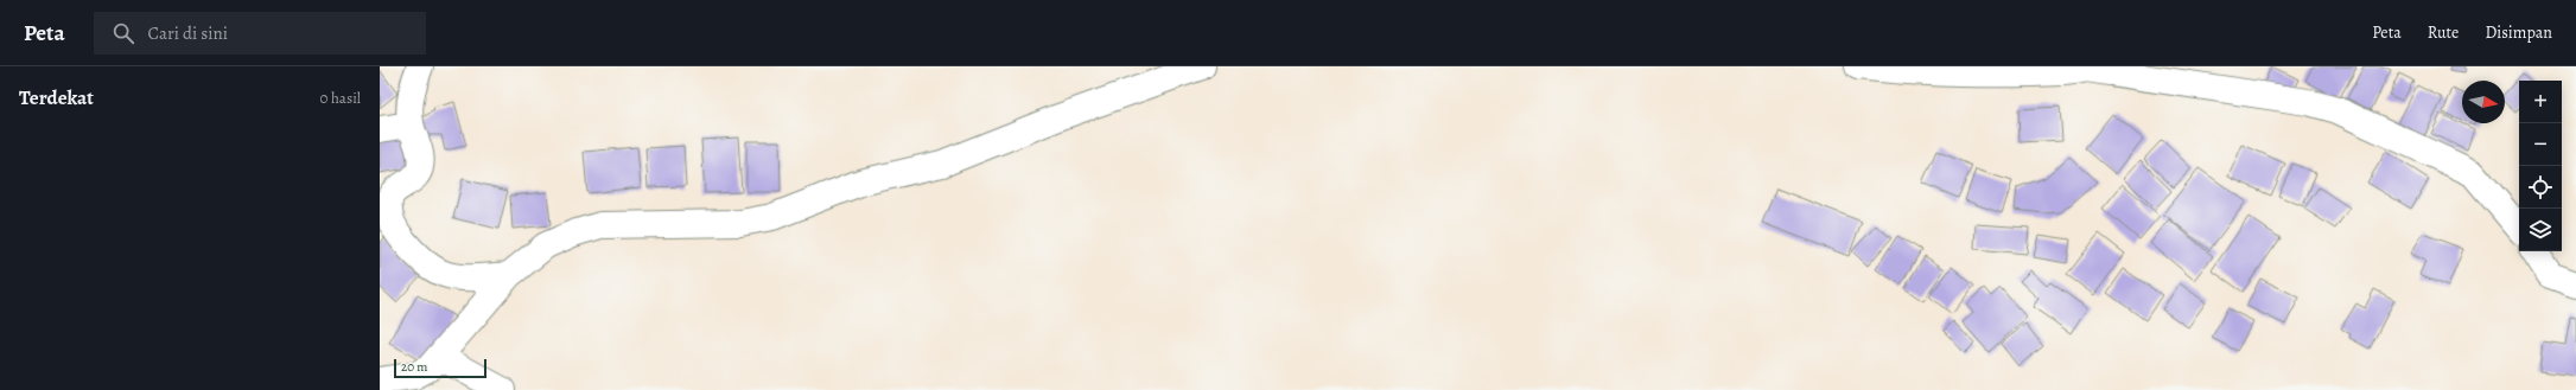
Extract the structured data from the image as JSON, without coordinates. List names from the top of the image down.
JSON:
{
  "scale_bar": "20 m",
  "north": "right",
  "page": {
    "header": "Peta",
    "search": "Cari di sini",
    "nav": ["Peta", "Rute", "Disimpan"],
    "heading": ["Terdekat", "0 hasil"],
    "map_buttons": ["+", "−"],
    "scale": "20 m"
  }
}
